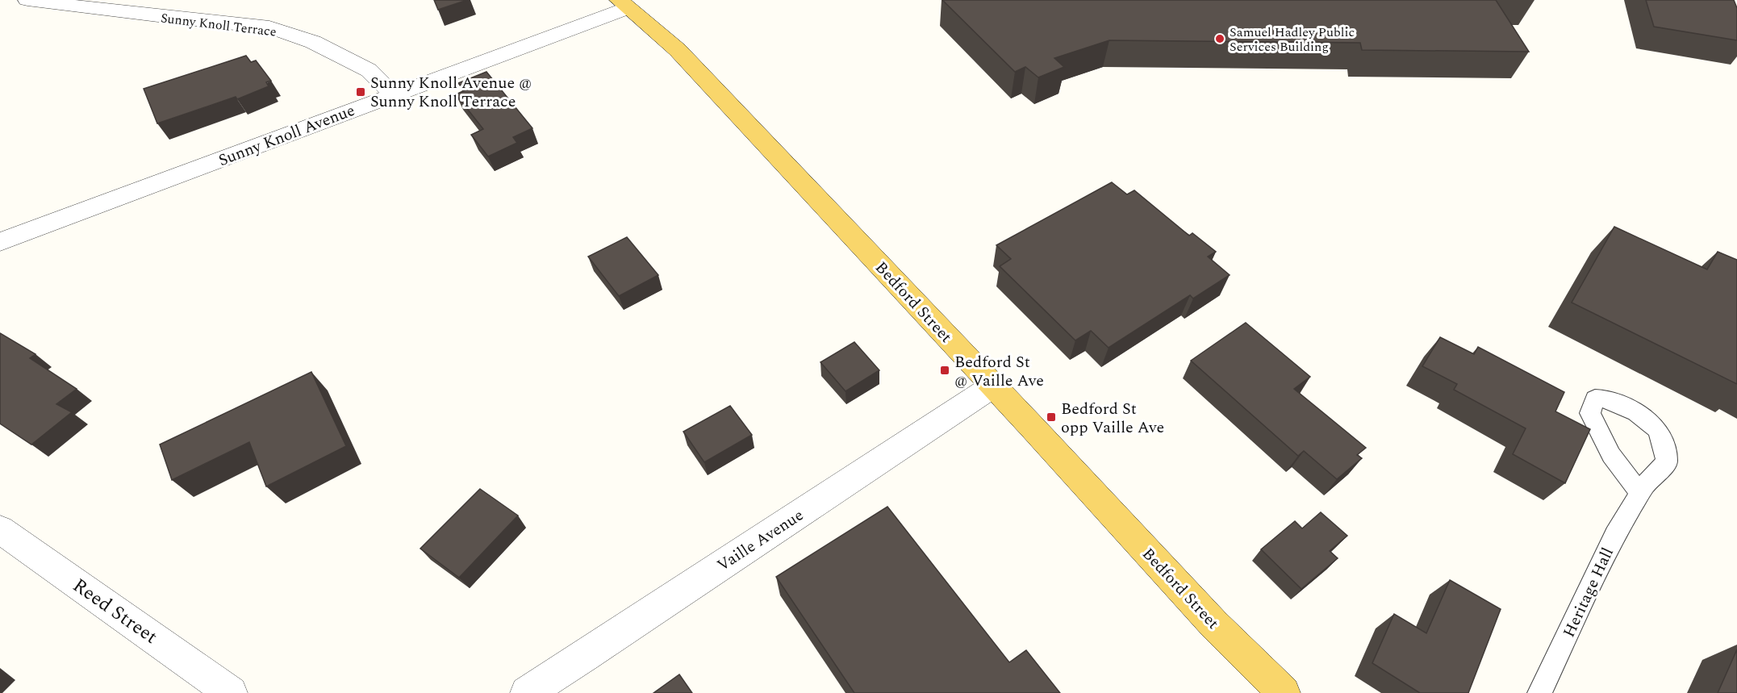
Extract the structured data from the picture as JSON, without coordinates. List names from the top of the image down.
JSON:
{
  "streets": {
    "main road": ["Bedford Street"],
    "street": [
      "Sunny Knoll Terrace",
      "Sunny Knoll Avenue",
      "Vaille Avenue",
      "Reed Street"
    ],
    "lane": ["Heritage Hall"]
  },
  "crossings": [
    ["Sunny Knoll Terrace", "Sunny Knoll Avenue"],
    ["Sunny Knoll Avenue", "Bedford Street"],
    ["Bedford Street", "Vaille Avenue"]
  ],
  "places": {
    "other": ["Samuel Hadley Public Services Building"],
    "transit": ["Sunny Knoll Avenue @ Sunny Knoll Terrace", "Bedford St @ Vaille Ave", "Bedford St opp Vaille Ave"]
  }
}
